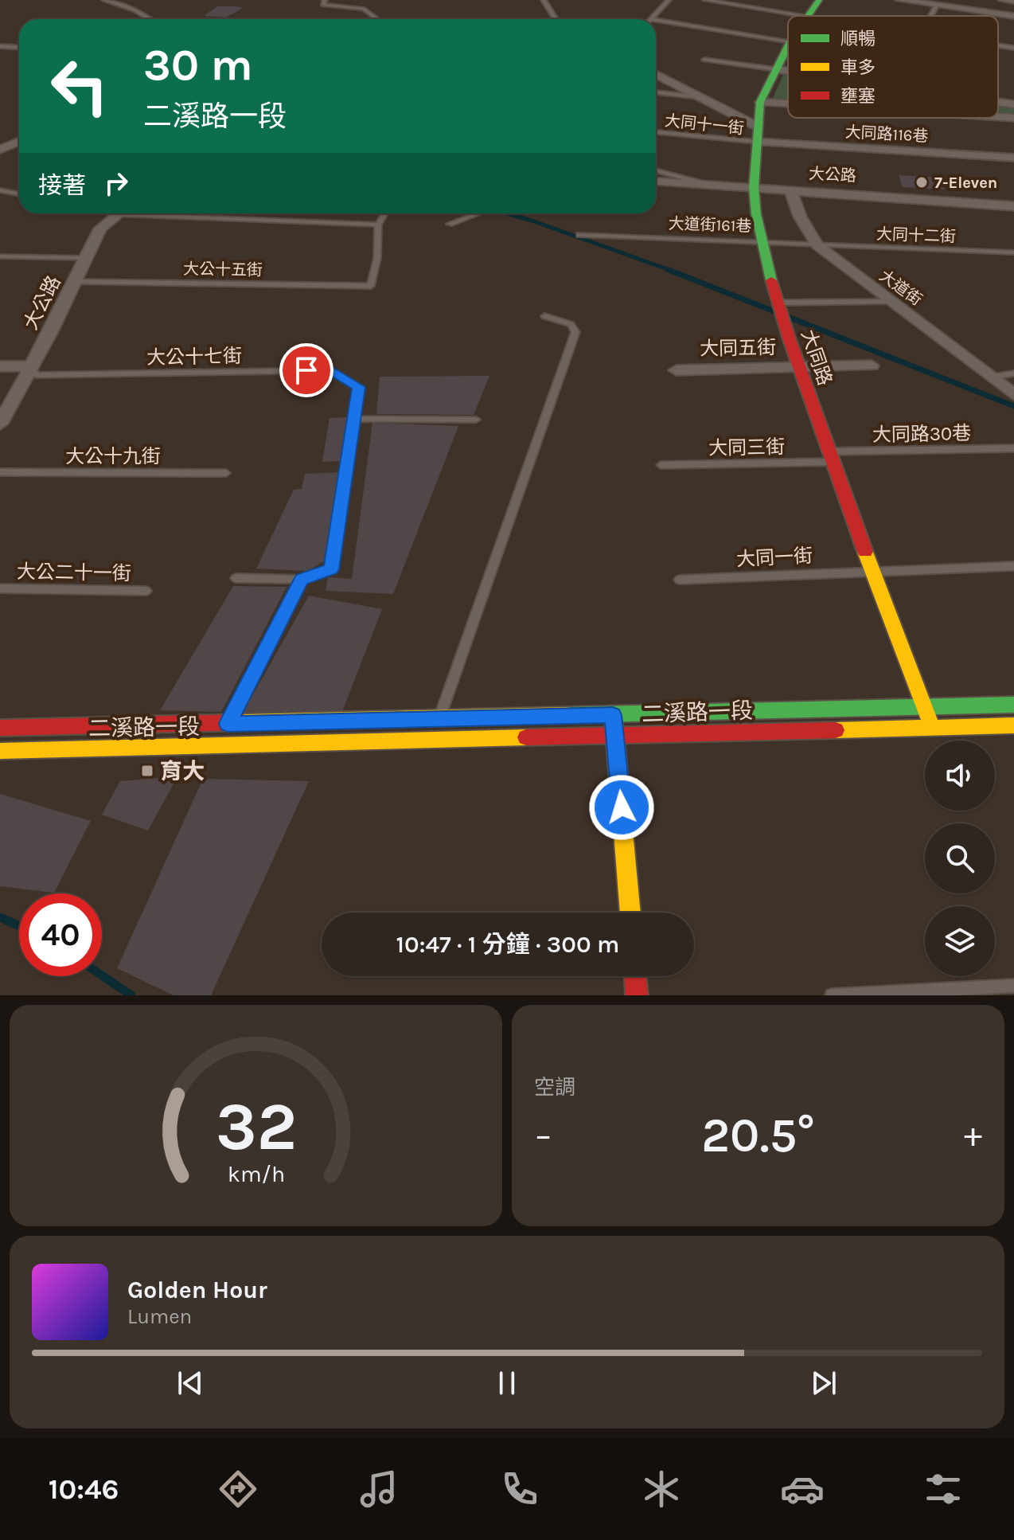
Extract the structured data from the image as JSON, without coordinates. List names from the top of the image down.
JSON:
{
  "streets": {
    "street": [
      "大同路116巷",
      "大公路",
      "大道街",
      "大同五街",
      "大同路",
      "二溪路一段"
    ],
    "lane": [
      "大同十一街",
      "大道街161巷",
      "大同十二街",
      "大公十五街",
      "大公十七街",
      "大同路30巷",
      "大同三街",
      "大公十九街",
      "大同一街",
      "大公二十一街"
    ]
  },
  "crossings": [
    ["大同十一街", "大同路116巷"],
    ["大同十一街", "大同路"],
    ["大同路116巷", "大同路"],
    ["大公路", "大公十五街"],
    ["大公路", "大道街"],
    ["大公路", "大公十七街"],
    ["大公路", "大同路"],
    ["大道街161巷", "大同十二街"],
    ["大道街161巷", "大道街"],
    ["大道街161巷", "大同路"],
    ["大同十二街", "大道街"],
    ["大同五街", "大同路"],
    ["大同路", "大同路30巷"],
    ["大同路", "大同三街"],
    ["大同路", "大同一街"],
    ["大同路", "二溪路一段"],
    ["大同路30巷", "大同三街"]
  ],
  "places": {
    "other": ["7-Eleven"],
    "transit": ["育大"]
  },
  "legend": ["順暢", "車多", "壅塞"],
  "page": {
    "turn": ["30 m", "二溪路一段"],
    "then": "接著",
    "limit": "40",
    "trip": "10:47 · 1 分鐘 · 300 m",
    "tile": "空調",
    "heat": ["−", "20.5°", "+"],
    "song": ["Golden Hour", "Lumen"],
    "tabs": "10:46",
    "gauge": ["32", "km/h"]
  }
}
